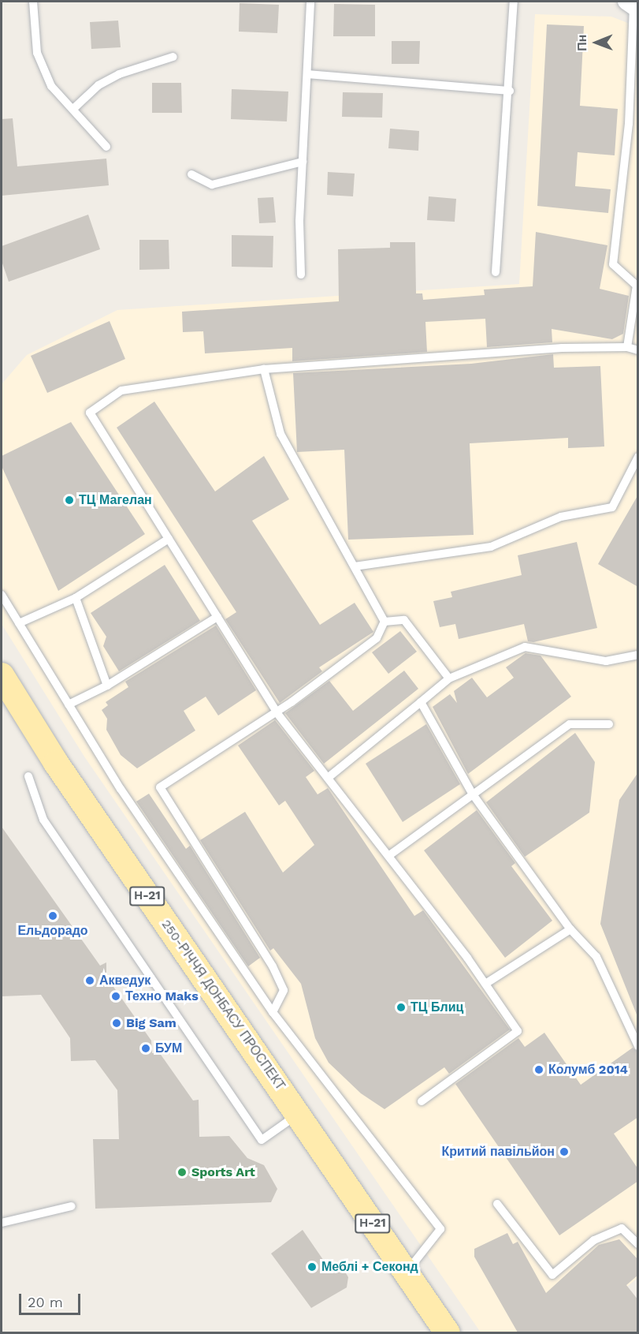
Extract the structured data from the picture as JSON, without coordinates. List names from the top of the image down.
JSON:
{
  "streets": {
    "main road": ["Н-21", "250-РІЧЧЯ ДОНБАСУ ПРОСПЕКТ"]
  },
  "places": [
    "ТЦ Магелан",
    "Ельдорадо",
    "Акведук",
    "Техно Maks",
    "ТЦ Блиц",
    "Big Sam",
    "БУМ",
    "Колумб 2014",
    "Критий павільйон",
    "Sports Art",
    "Меблі + Секонд"
  ],
  "scale_bar": "20 m",
  "north": "left"
}
